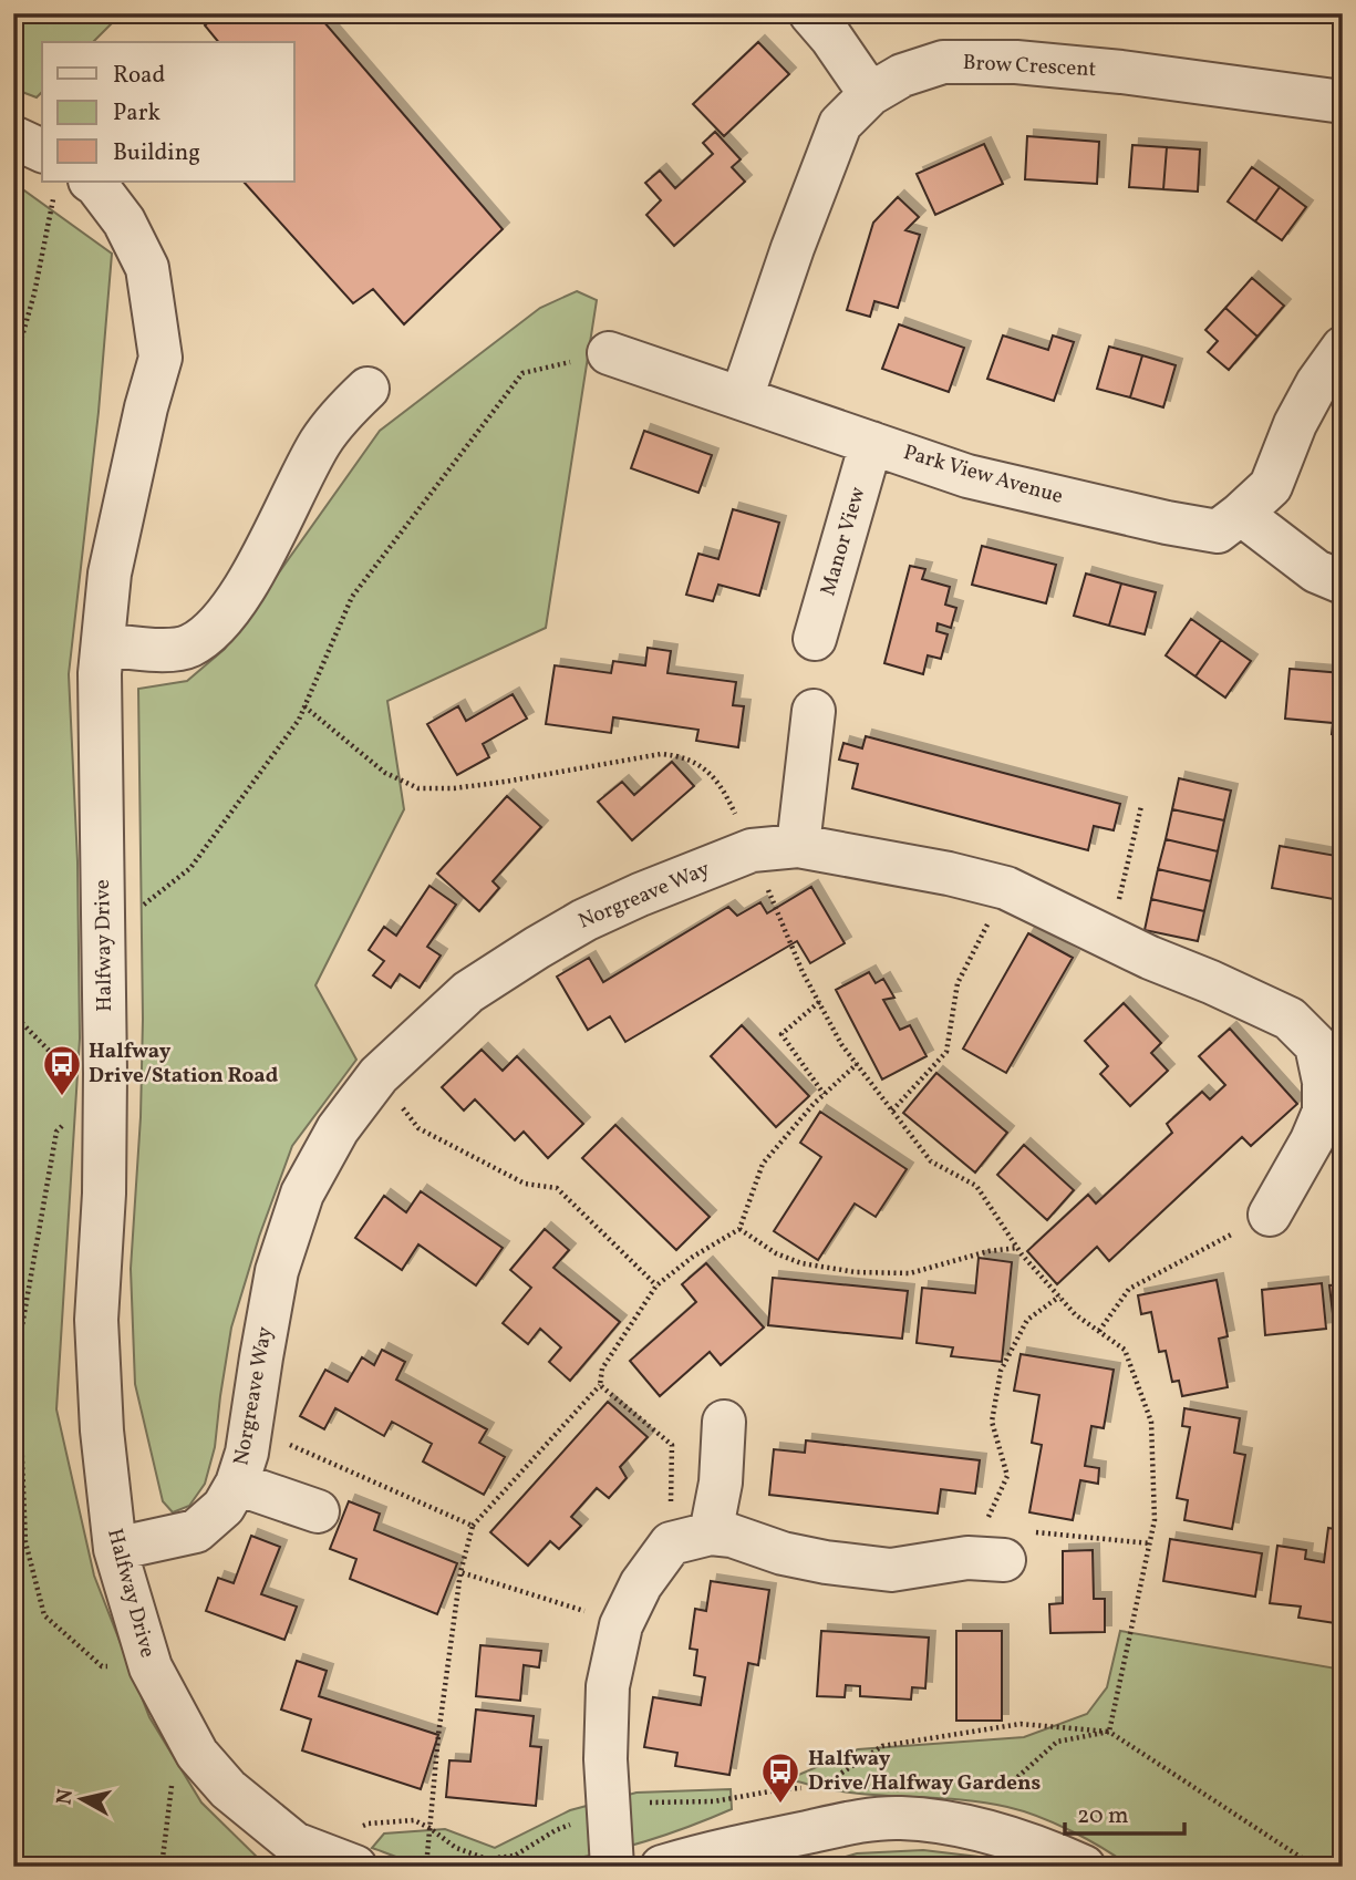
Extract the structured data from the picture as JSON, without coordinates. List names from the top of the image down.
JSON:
{
  "streets": {
    "street": [
      "Brow Crescent",
      "Park View Avenue",
      "Manor View",
      "Norgreave Way",
      "Halfway Drive"
    ]
  },
  "crossings": [
    ["Brow Crescent", "Park View Avenue"],
    ["Park View Avenue", "Manor View"],
    ["Norgreave Way", "Halfway Drive"]
  ],
  "places": {
    "bus stop": ["Halfway Drive/Station Road", "Halfway Drive/Halfway Gardens"]
  },
  "legend": ["Road", "Park", "Building"],
  "scale_bar": "20 m",
  "north": "left"
}
